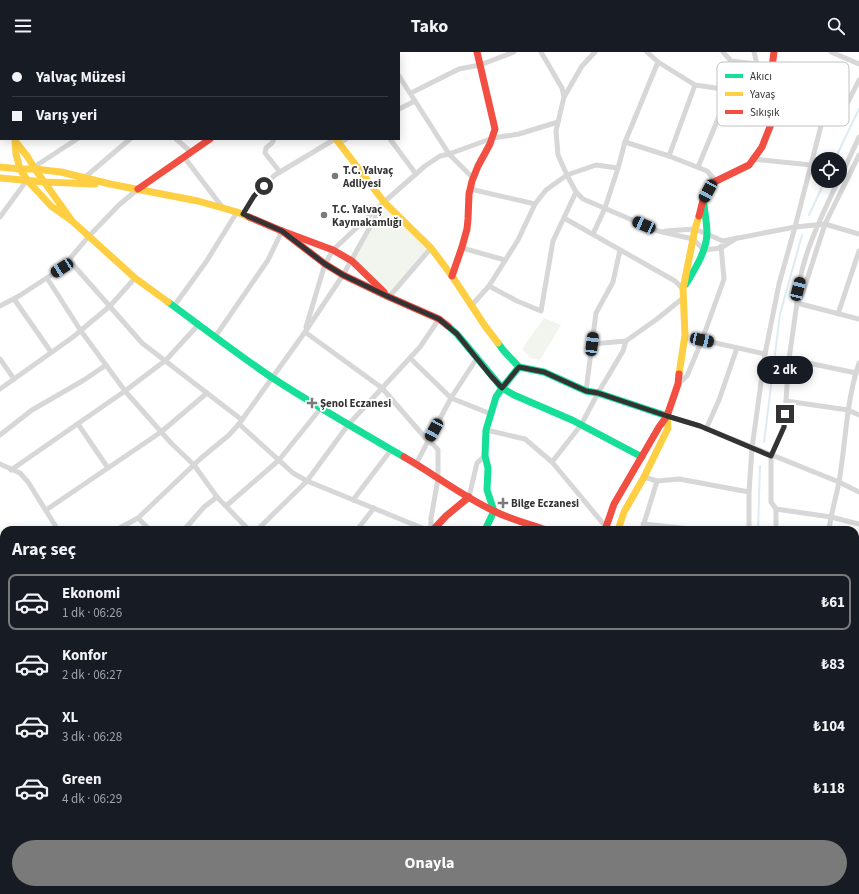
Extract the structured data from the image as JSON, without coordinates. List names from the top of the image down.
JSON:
{
  "places": {
    "other": ["T.C. Yalvaç Adliyesi", "T.C. Yalvaç Kaymakamlığı"],
    "health": ["Şenol Eczanesi", "Bilge Eczanesi"]
  },
  "legend": ["Akıcı", "Yavaş", "Sıkışık"],
  "page": {
    "header": "Tako",
    "banner": ["Yalvaç Müzesi", "Varış yeri"],
    "bubble": "2 dk",
    "heading": "Araç seç",
    "list": [
      {
        "name": "Ekonomi",
        "note": "1 dk · 06:26",
        "value": "₺61"
      },
      {
        "name": "Konfor",
        "note": "2 dk · 06:27",
        "value": "₺83"
      },
      {
        "name": "XL",
        "note": "3 dk · 06:28",
        "value": "₺104"
      },
      {
        "name": "Green",
        "note": "4 dk · 06:29",
        "value": "₺118"
      }
    ],
    "buttons": "Onayla"
  }
}
